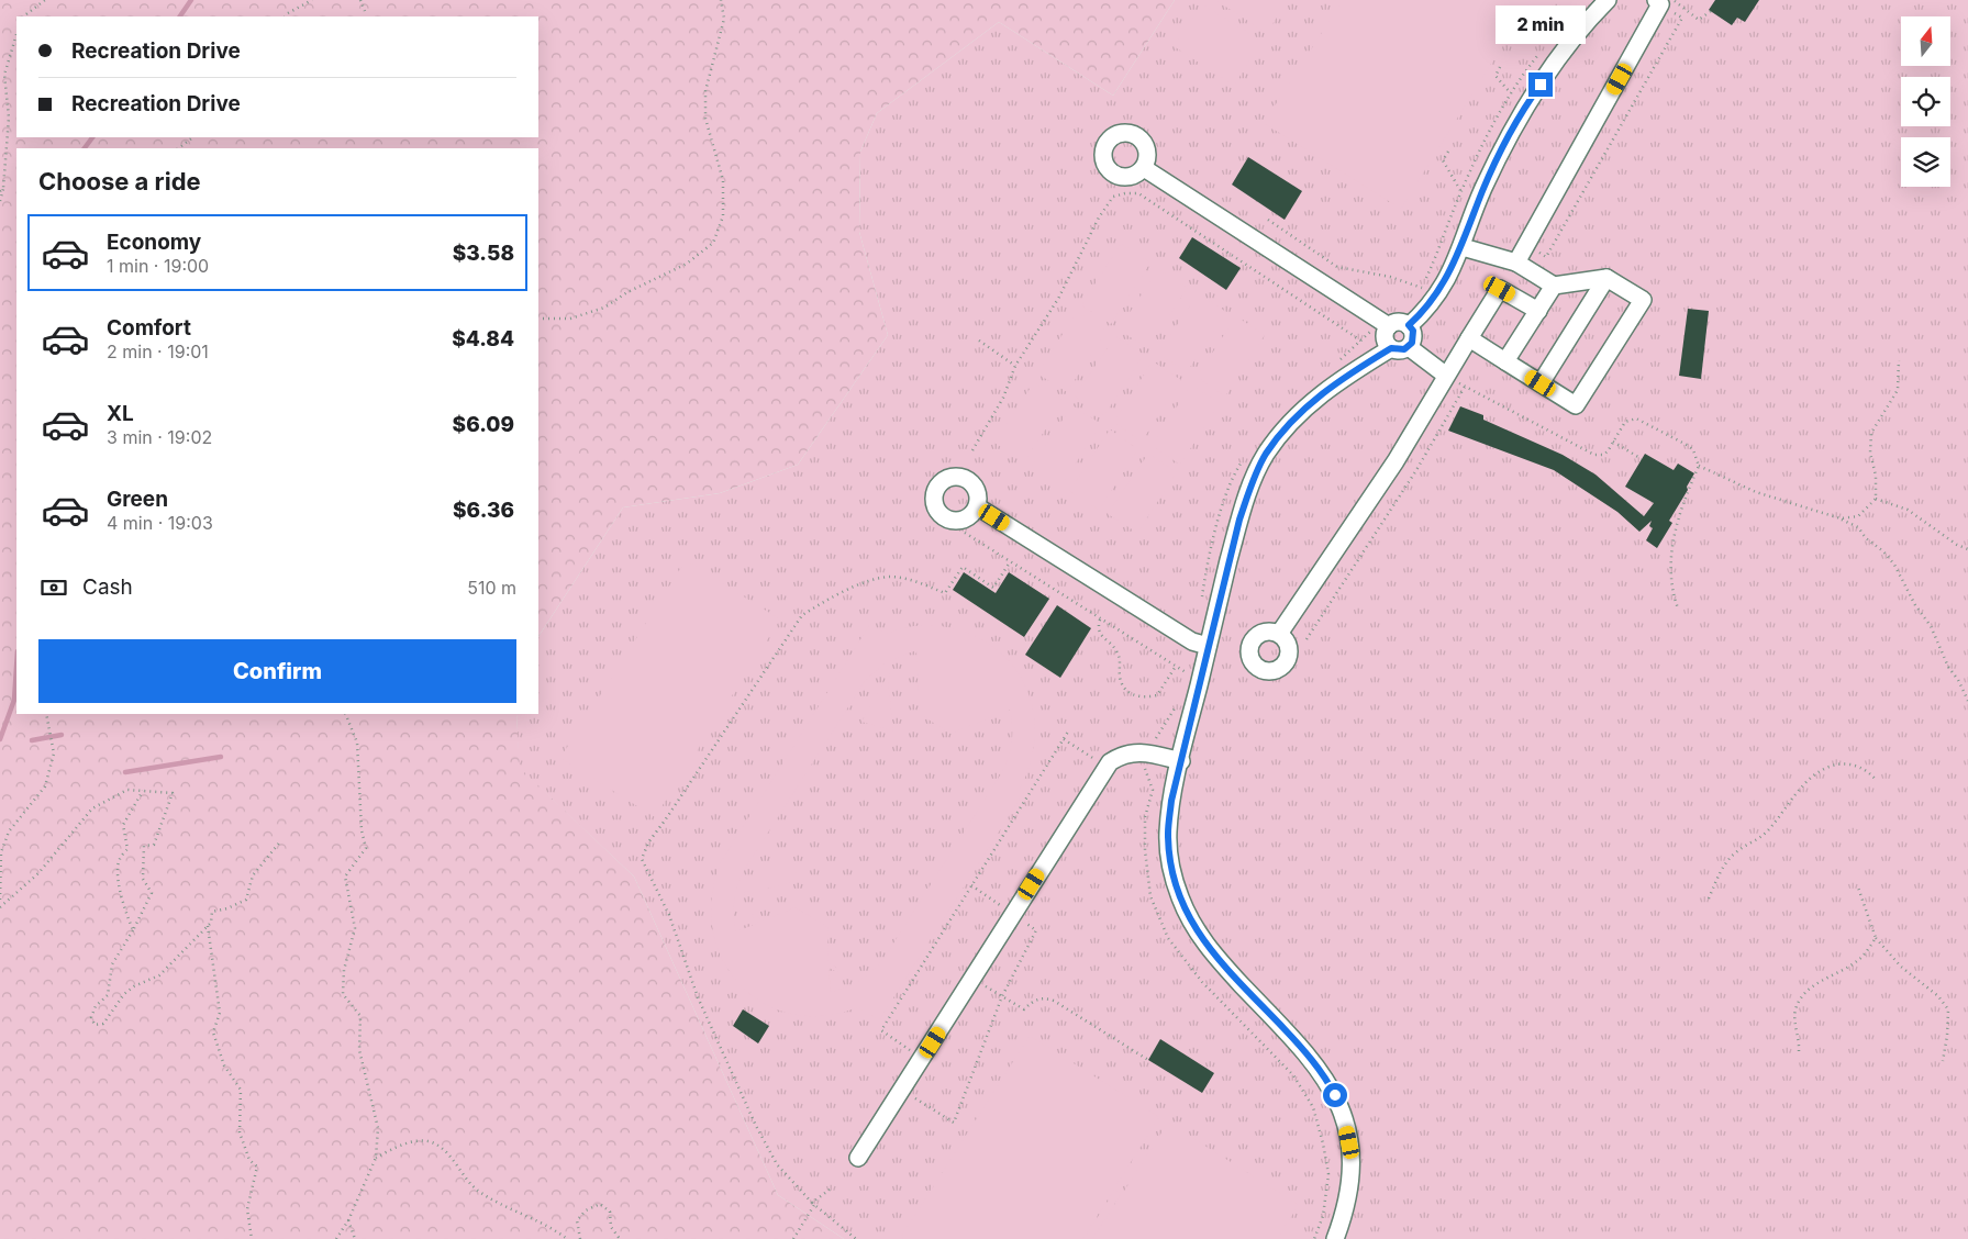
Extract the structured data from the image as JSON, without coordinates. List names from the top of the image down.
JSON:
{
  "north": "top",
  "page": {
    "bubble": "2 min",
    "banner": ["Recreation Drive", "Recreation Drive"],
    "heading": "Choose a ride",
    "list": [
      {
        "name": "Economy",
        "note": "1 min · 19:00",
        "value": "$3.58"
      },
      {
        "name": "Comfort",
        "note": "2 min · 19:01",
        "value": "$4.84"
      },
      {
        "name": "XL",
        "note": "3 min · 19:02",
        "value": "$6.09"
      },
      {
        "name": "Green",
        "note": "4 min · 19:03",
        "value": "$6.36"
      }
    ],
    "pay": ["Cash", "510 m"],
    "buttons": "Confirm"
  }
}
